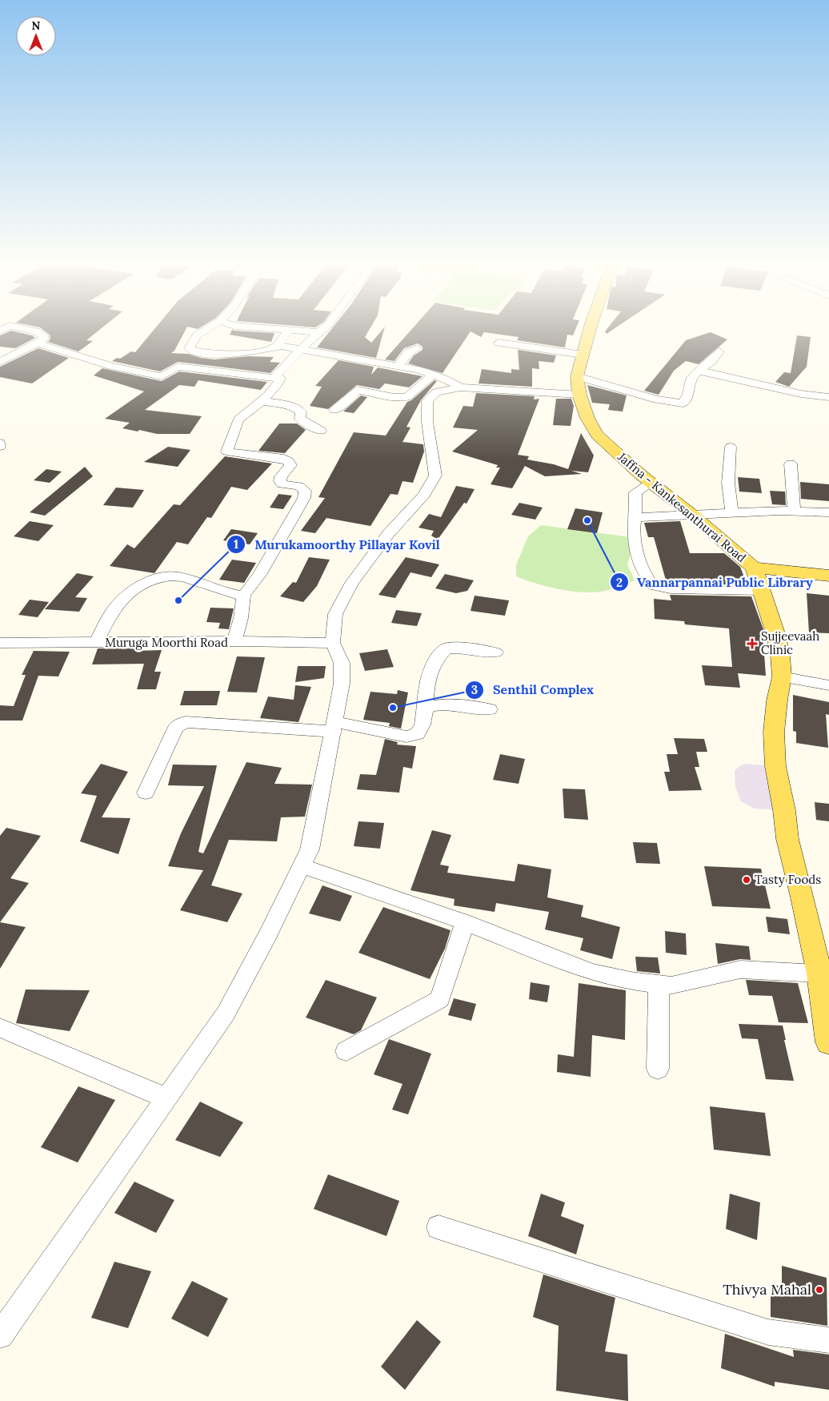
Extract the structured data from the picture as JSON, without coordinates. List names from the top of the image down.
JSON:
{
  "streets": {
    "main road": ["Jaffna - Kankesanthurai Road"],
    "street": ["Muruga Moorthi Road"]
  },
  "places": {
    "other": [
      "Vannarpannai Public Library",
      "Murukamoorthy Pillayar Kovil",
      "Senthil Complex",
      "Tasty Foods",
      "Thivya Mahal"
    ],
    "health": ["Sujjeevaah Clinic"]
  },
  "north": "top"
}
